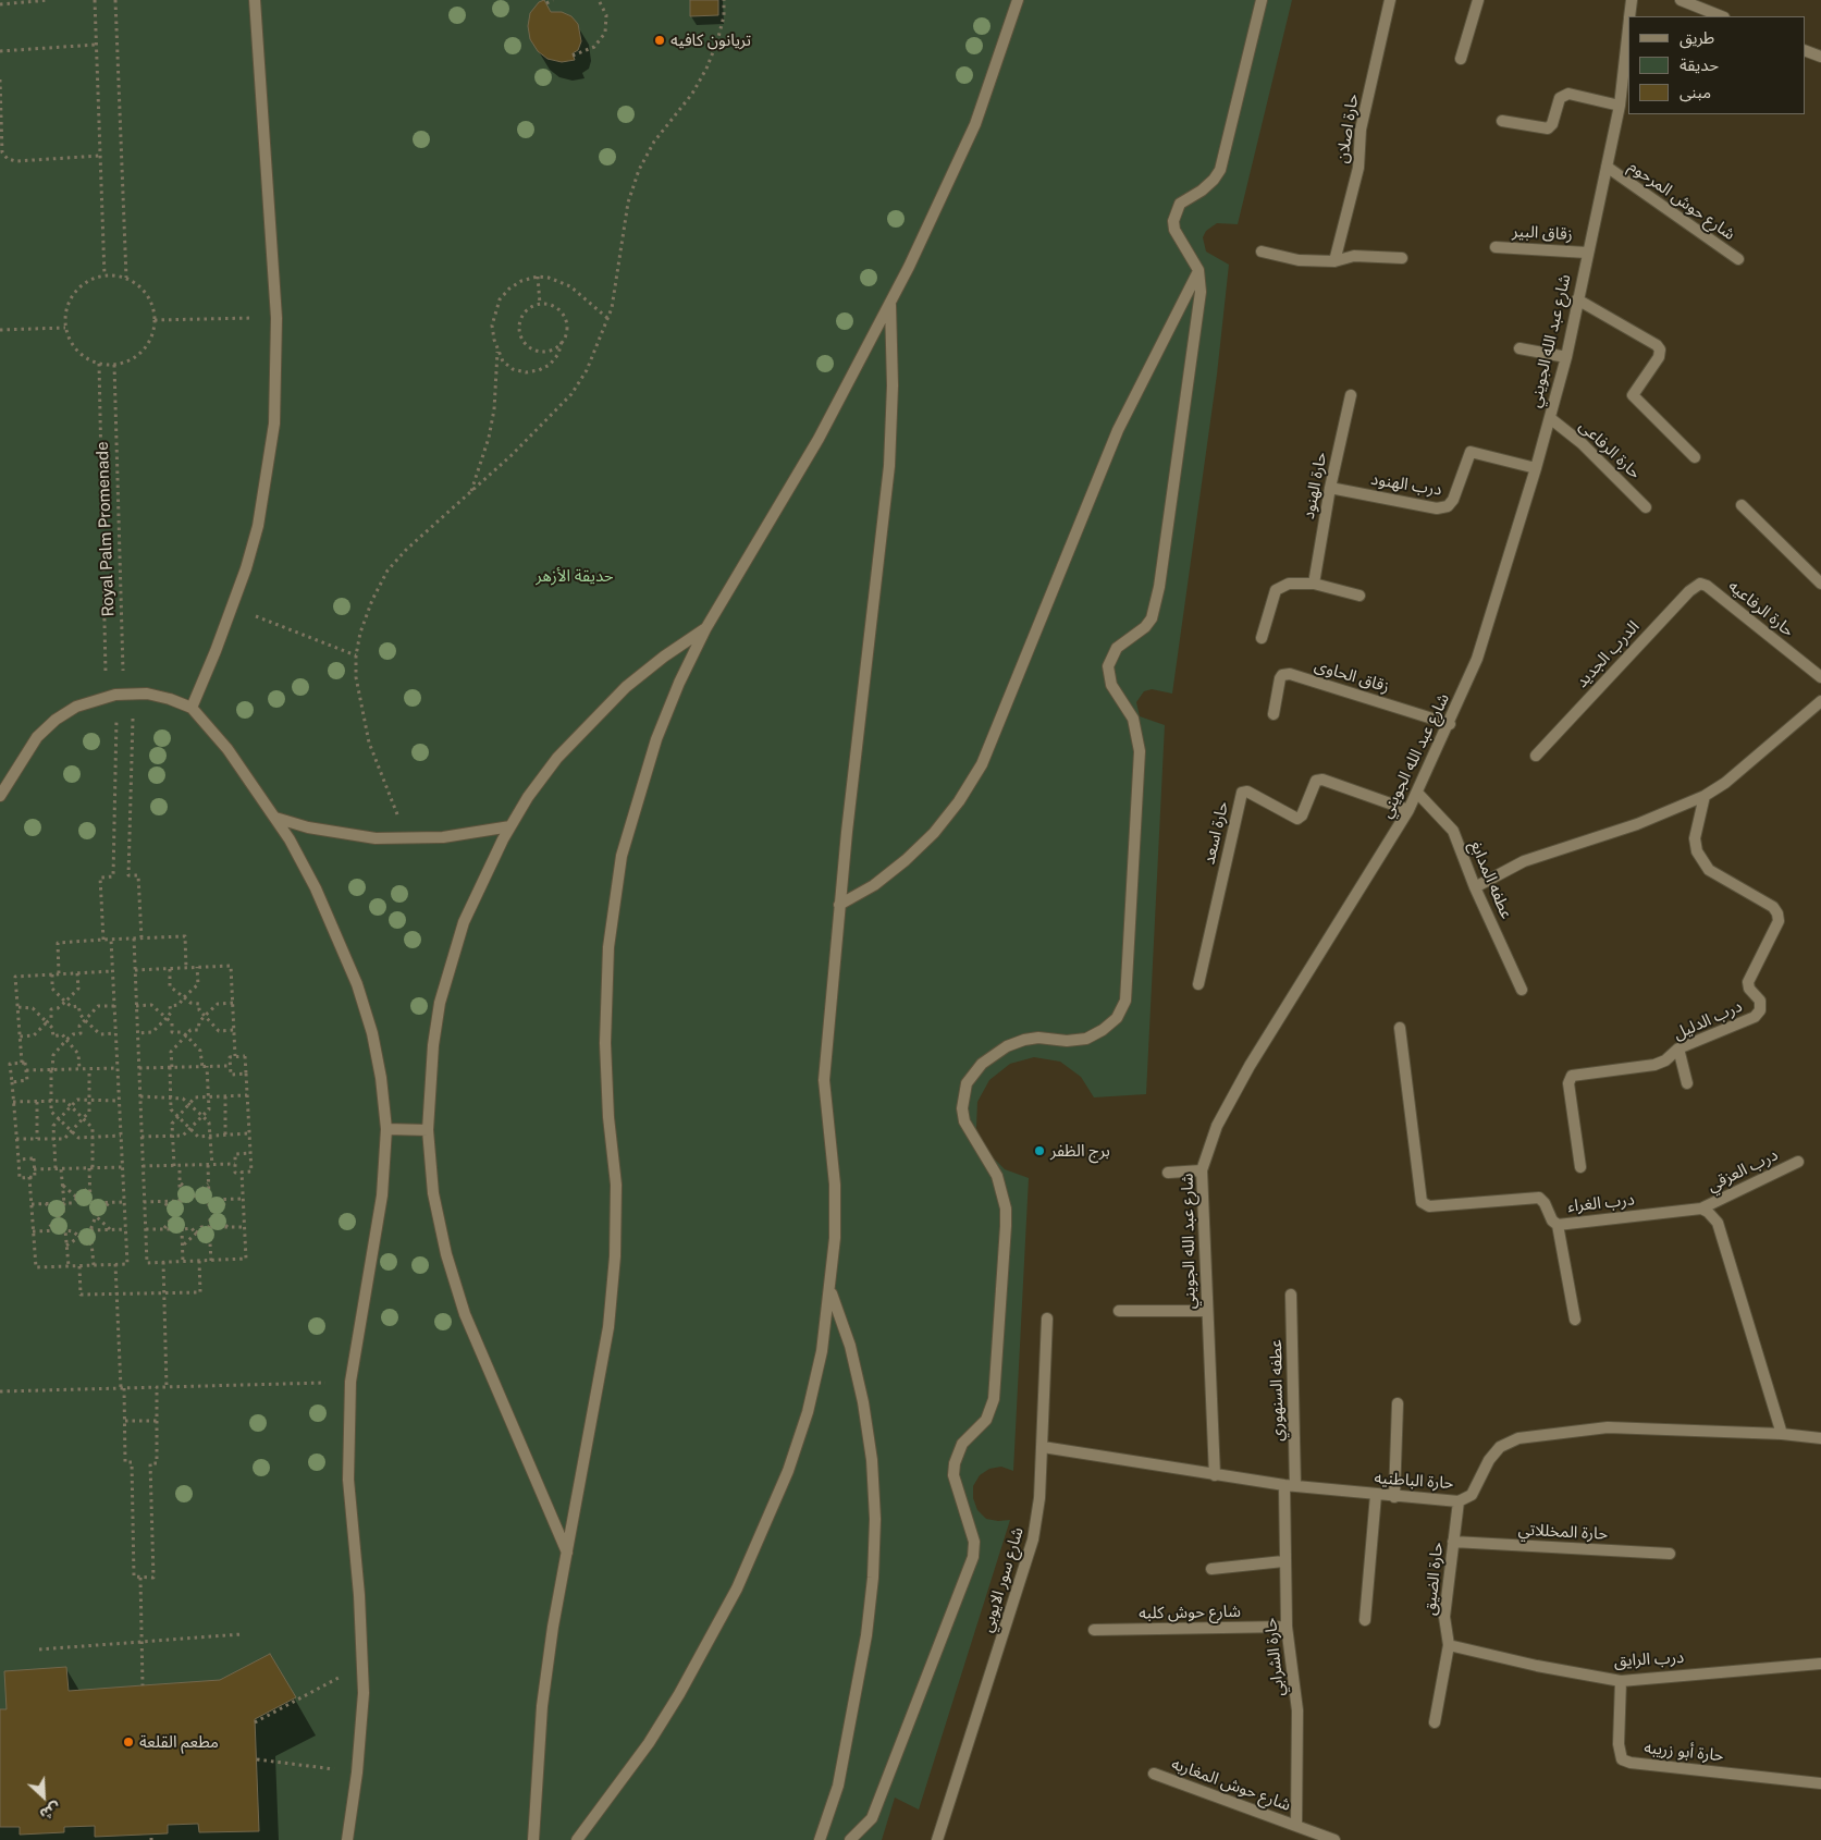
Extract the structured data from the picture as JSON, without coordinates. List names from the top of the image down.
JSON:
{
  "streets": {
    "street": [
      "حارة اصلان",
      "شارع حوش المرحوم",
      "زقاق البير",
      "شارع عبد الله الجويني",
      "حارة الرفاعى",
      "درب الهنود",
      "حارة الهنود",
      "حارة الرفاعيه",
      "الدرب الجديد",
      "زقاق الحاوى",
      "حارة اسعد",
      "عطفه المدابغ",
      "درب الدليل",
      "درب العزقي",
      "درب الغراء",
      "عطفه السنهوري",
      "حارة الباطنيه",
      "حارة المخللاتي",
      "حارة الضيق",
      "شارع سور الايوبي",
      "شارع حوش كلبه",
      "حارة الشرابي",
      "درب الرايق",
      "حارة أبو زريبه",
      "شارع حوش المغاربه"
    ],
    "path": ["Royal Palm Promenade"]
  },
  "crossings": [
    ["شارع حوش المرحوم", "شارع عبد الله الجويني"],
    ["زقاق البير", "شارع عبد الله الجويني"],
    ["شارع عبد الله الجويني", "حارة الرفاعى"],
    ["شارع عبد الله الجويني", "درب الهنود"],
    ["شارع عبد الله الجويني", "زقاق الحاوى"],
    ["شارع عبد الله الجويني", "حارة اسعد"],
    ["شارع عبد الله الجويني", "عطفه المدابغ"],
    ["شارع عبد الله الجويني", "حارة الباطنيه"],
    ["درب الهنود", "حارة الهنود"],
    ["حارة الرفاعيه", "الدرب الجديد"],
    ["درب العزقي", "درب الغراء"],
    ["عطفه السنهوري", "حارة الباطنيه"],
    ["عطفه السنهوري", "حارة الشرابي"],
    ["حارة الباطنيه", "حارة الضيق"],
    ["حارة الباطنيه", "شارع سور الايوبي"],
    ["حارة الباطنيه", "حارة الشرابي"],
    ["حارة المخللاتي", "حارة الضيق"],
    ["حارة الضيق", "درب الرايق"],
    ["شارع حوش كلبه", "حارة الشرابي"],
    ["حارة الشرابي", "شارع حوش المغاربه"],
    ["درب الرايق", "حارة أبو زريبه"]
  ],
  "parks": ["حديقة الأزهر"],
  "places": ["تريانون كافيه", "برج الظفر", "مطعم القلعة"],
  "legend": ["طريق", "حديقة", "مبنى"],
  "north": "bottom right"
}
